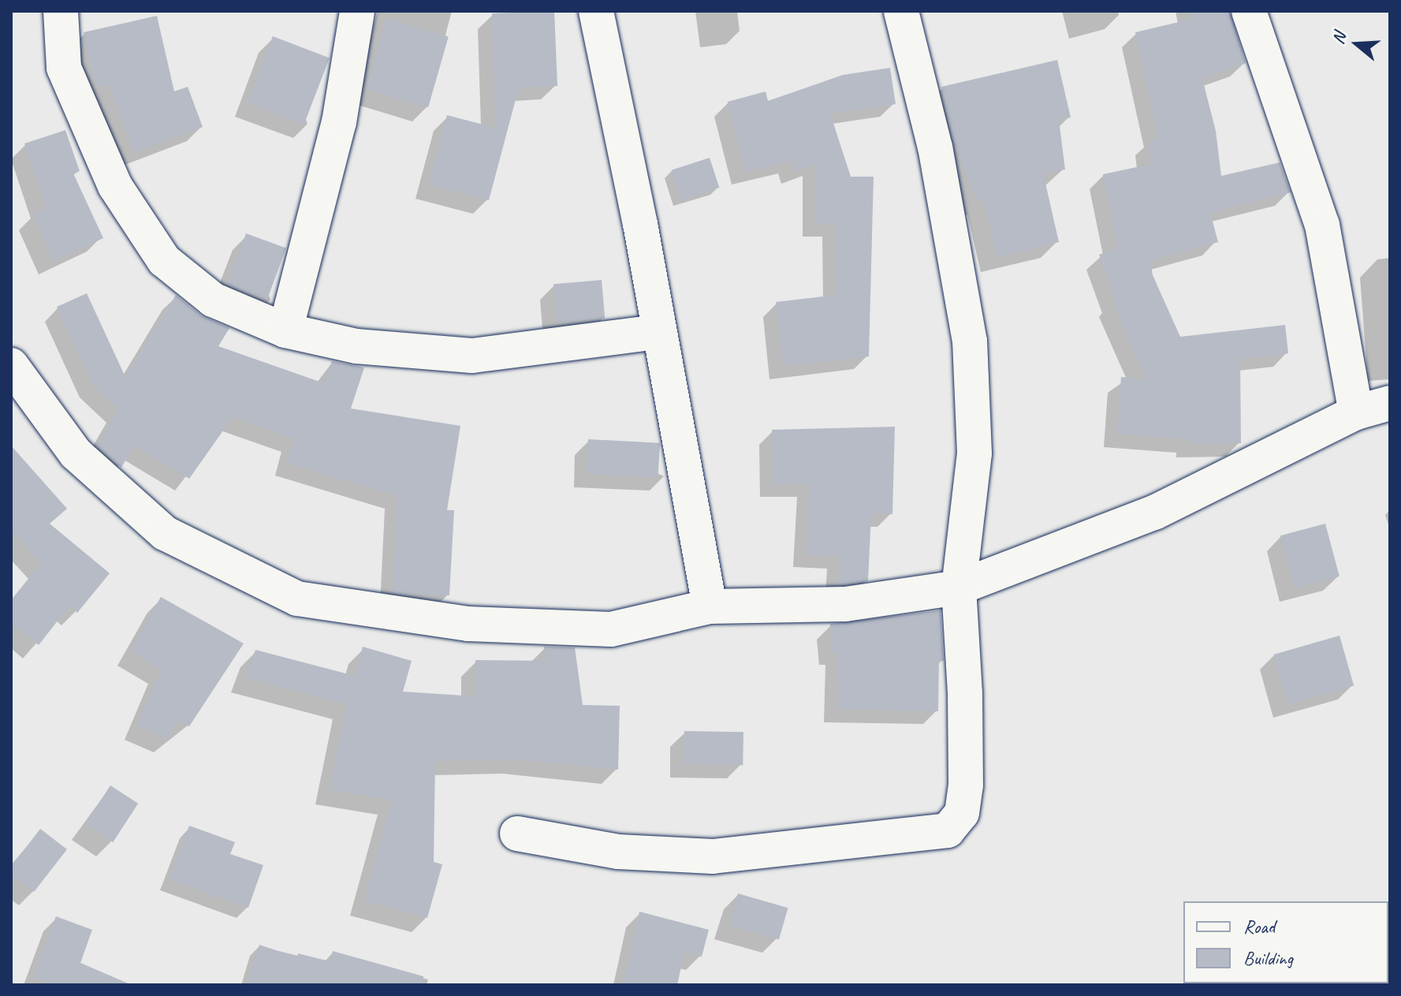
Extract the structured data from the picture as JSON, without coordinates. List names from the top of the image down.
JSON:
{
  "legend": ["Road", "Building"],
  "north": "left"
}
